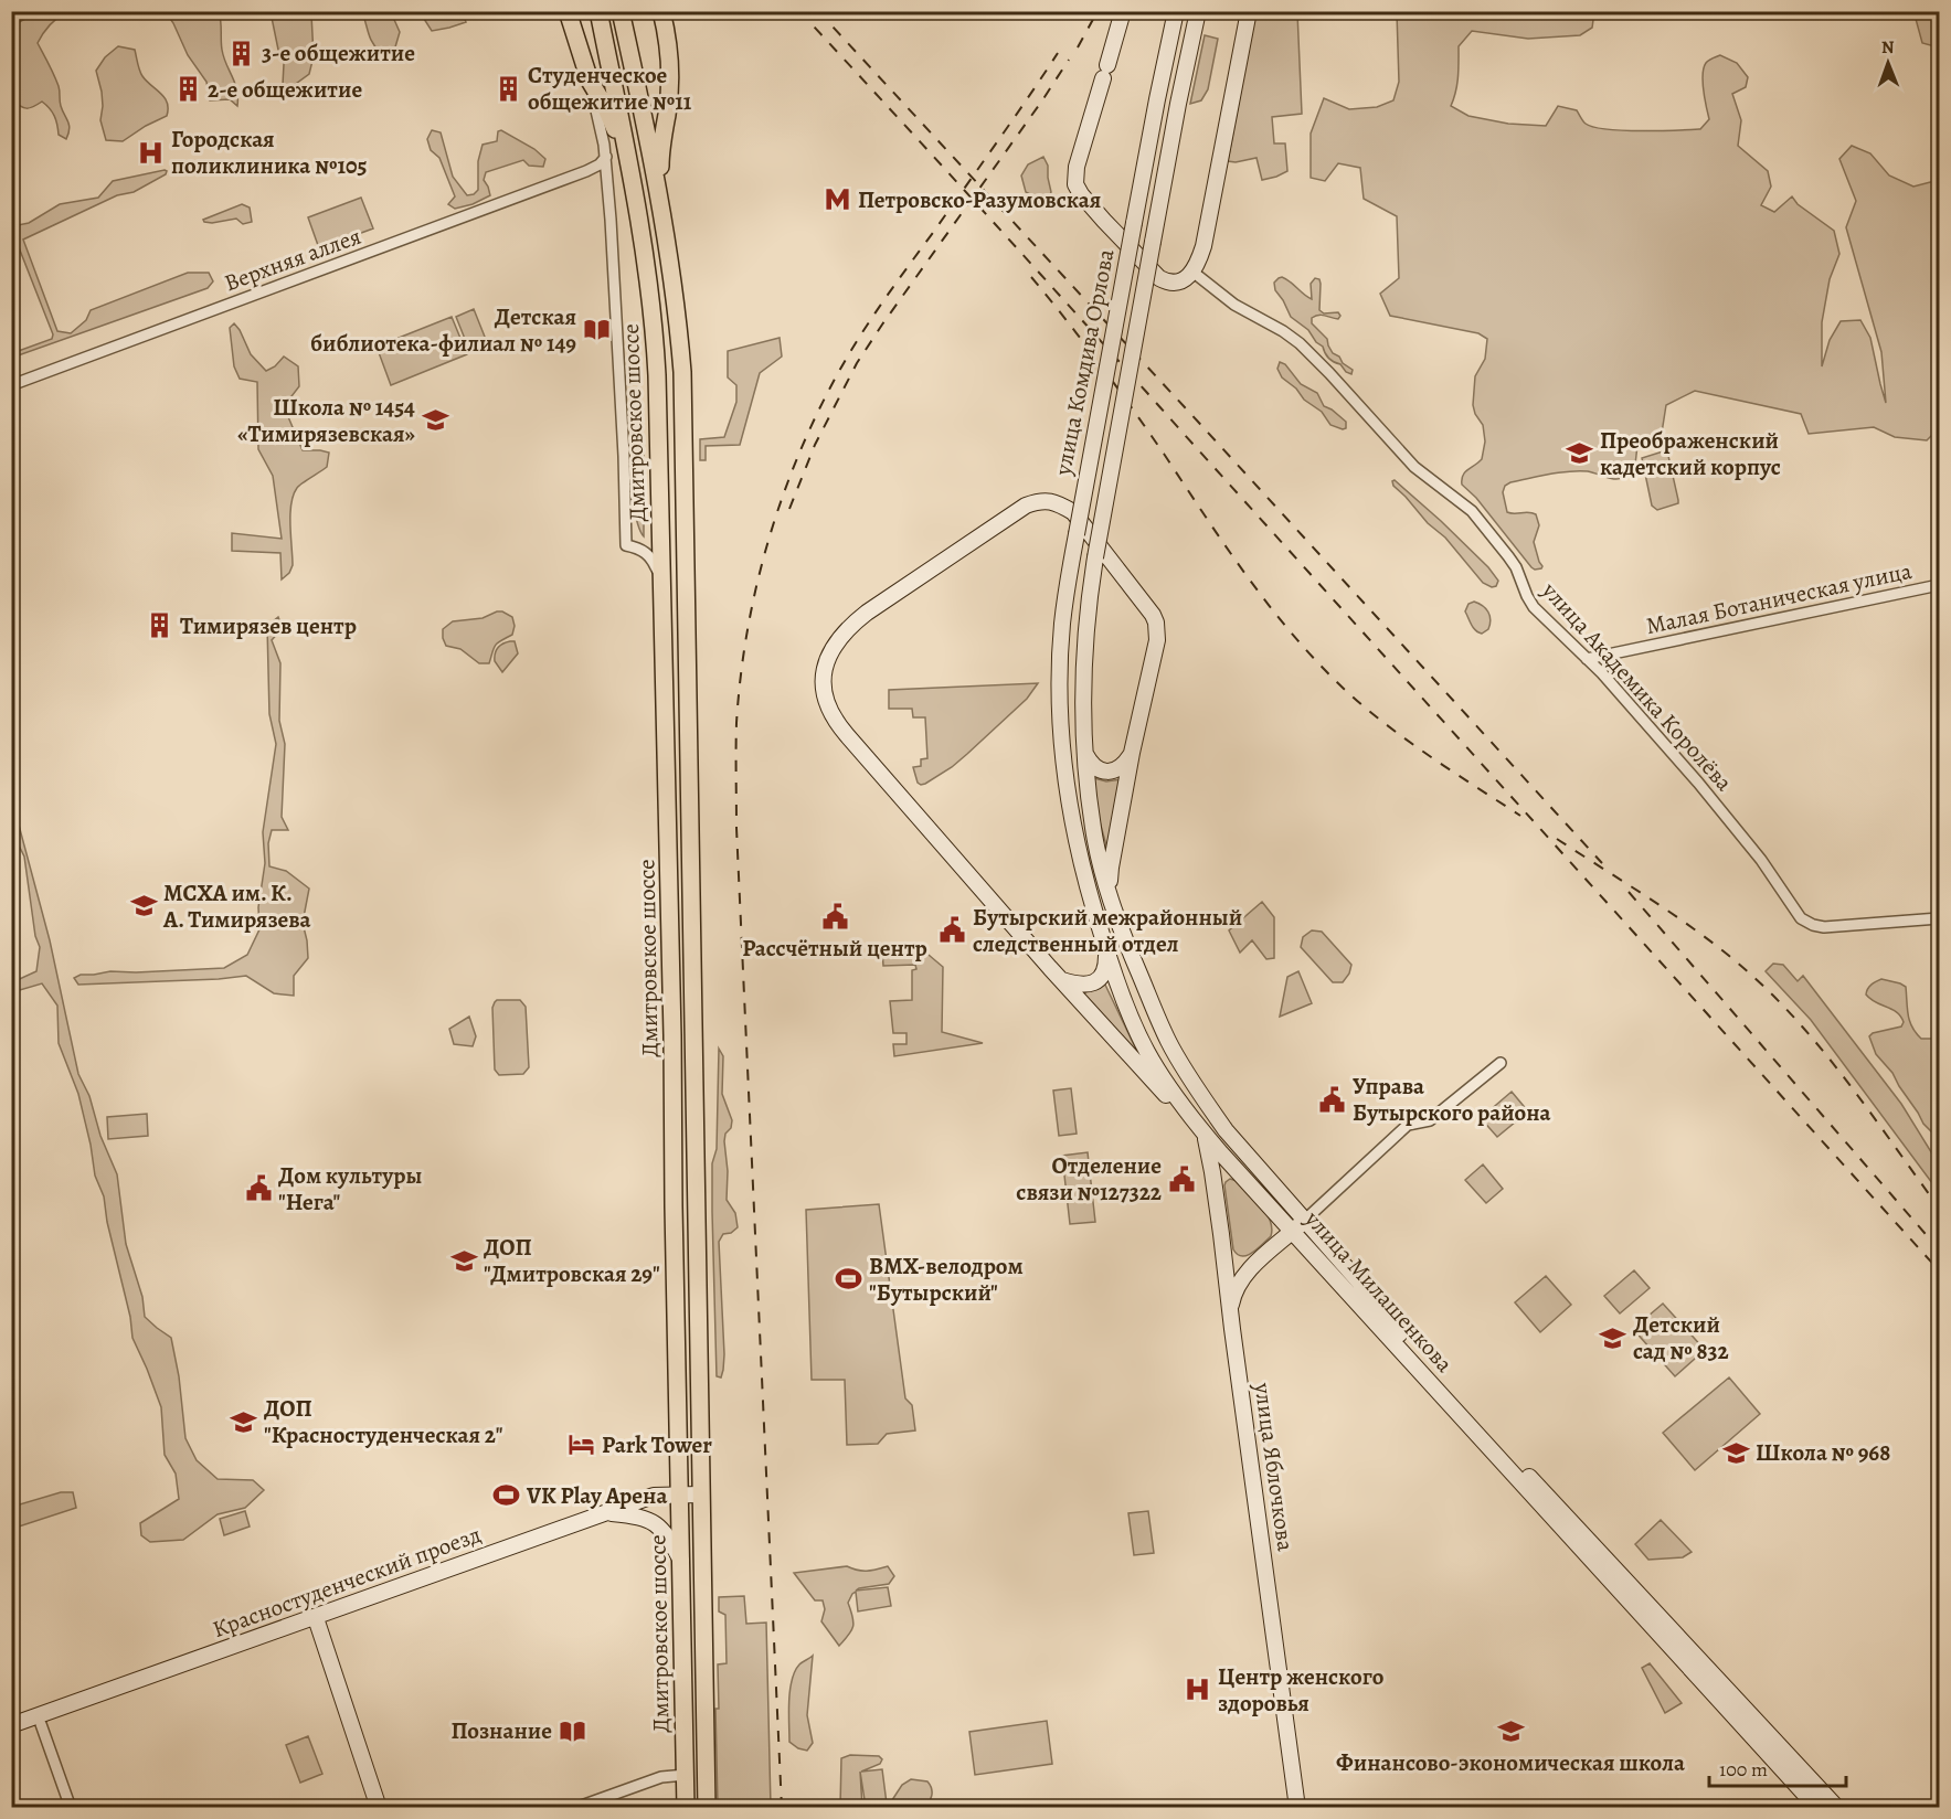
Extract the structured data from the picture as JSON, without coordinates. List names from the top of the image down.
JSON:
{
  "streets": {
    "main road": [
      "улица Комдива Орлова",
      "Дмитровское шоссе",
      "улица Милашенкова",
      "улица Яблочкова",
      "Красностуденческий проезд"
    ],
    "street": ["Верхняя аллея", "Малая Ботаническая улица", "улица Академика Королёва"]
  },
  "crossings": [
    ["улица Комдива Орлова", "улица Милашенкова"],
    ["Дмитровское шоссе", "Красностуденческий проезд"],
    ["Малая Ботаническая улица", "улица Академика Королёва"],
    ["улица Милашенкова", "улица Яблочкова"]
  ],
  "places": {
    "building": [
      "3-е общежитие",
      "Студенческое общежитие №11",
      "2-е общежитие",
      "Тимирязев центр"
    ],
    "hospital": ["Городская поликлиника №105", "Центр женского здоровья"],
    "metro station": ["Петровско-Разумовская"],
    "library": ["Детская библиотека-филиал № 149", "Познание"],
    "school or university": [
      "Школа № 1454 «Тимирязевская»",
      "Преображенский кадетский корпус",
      "МСХА им. К. А. Тимирязева",
      "ДОП \"Дмитровская 29\"",
      "Детский сад № 832",
      "ДОП \"Красностуденческая 2\"",
      "Школа № 968",
      "Финансово-экономическая школа"
    ],
    "public building": [
      "Рассчётный центр",
      "Бутырский межрайонный следственный отдел",
      "Управа Бутырского района",
      "Отделение связи №127322",
      "Дом культуры \"Нега\""
    ],
    "sports": ["BMX-велодром \"Бутырский\"", "VK Play Арена"],
    "hotel": ["Park Tower"]
  },
  "scale_bar": "100 m",
  "north": "top"
}
